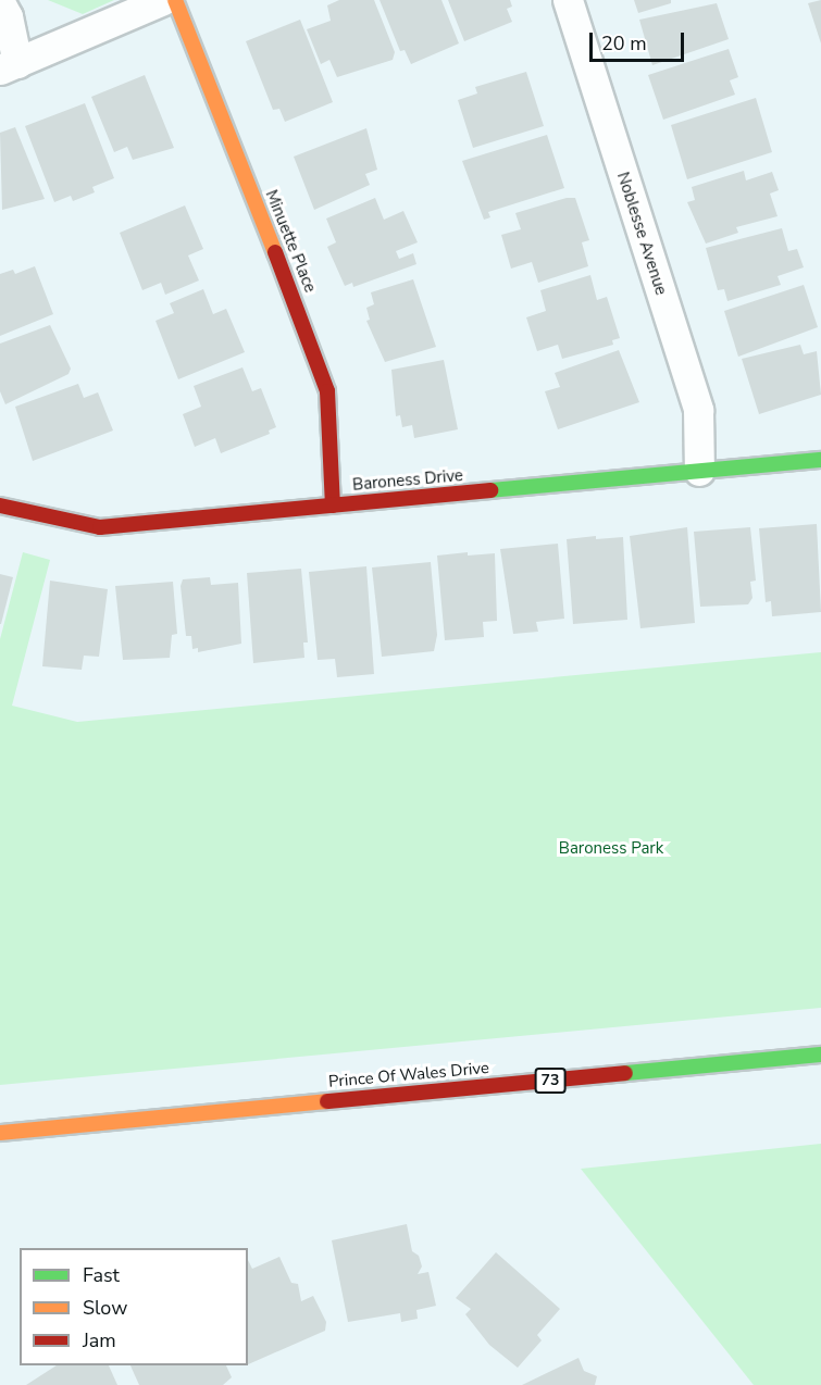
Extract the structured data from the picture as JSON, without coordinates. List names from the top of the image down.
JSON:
{
  "streets": {
    "street": [
      "Noblesse Avenue",
      "Minuette Place",
      "Baroness Drive",
      "Prince Of Wales Drive",
      "73"
    ]
  },
  "crossings": [
    ["Noblesse Avenue", "Baroness Drive"],
    ["Minuette Place", "Baroness Drive"]
  ],
  "parks": ["Baroness Park"],
  "legend": ["Fast", "Slow", "Jam"],
  "scale_bar": "20 m"
}
